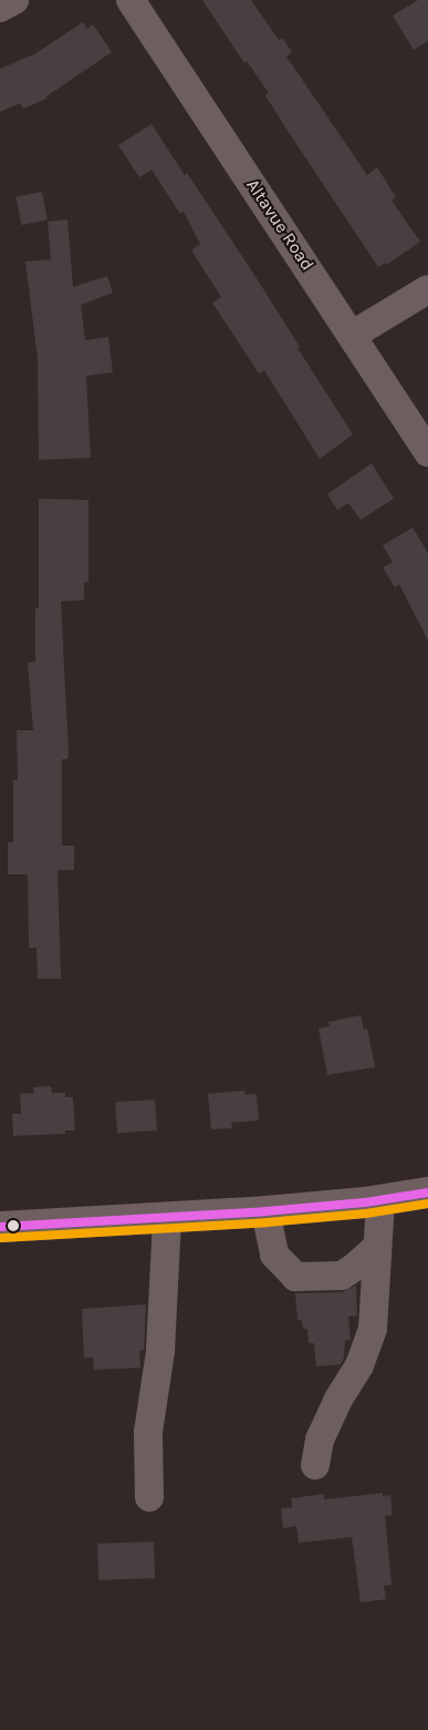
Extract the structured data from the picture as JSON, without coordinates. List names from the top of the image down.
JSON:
{
  "streets": {
    "street": ["Altavue Road"]
  }
}
